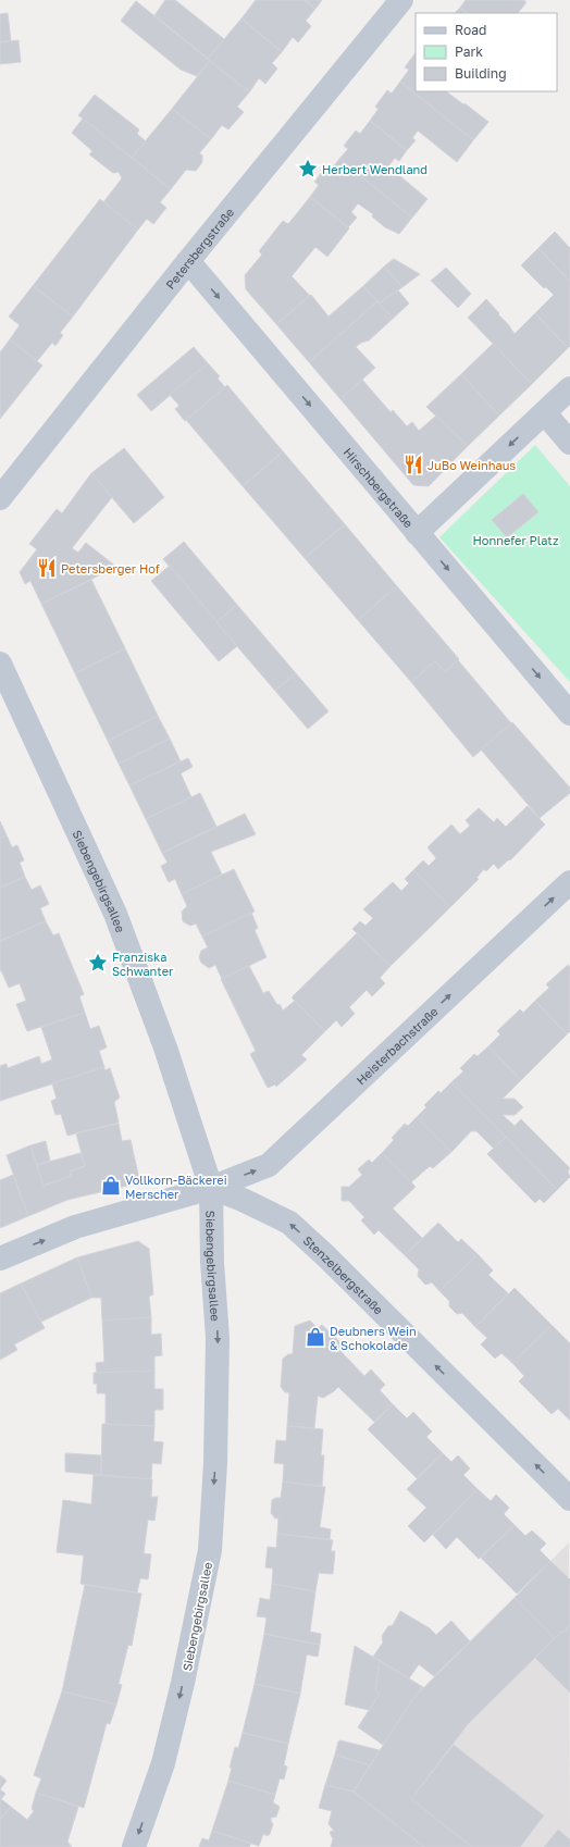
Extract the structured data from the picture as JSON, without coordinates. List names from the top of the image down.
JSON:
{
  "streets": {
    "street": [
      "Petersbergstraße",
      "Hirschbergstraße",
      "Siebengebirgsallee",
      "Heisterbachstraße",
      "Stenzelbergstraße"
    ]
  },
  "crossings": [
    ["Petersbergstraße", "Hirschbergstraße"],
    ["Siebengebirgsallee", "Heisterbachstraße"],
    ["Siebengebirgsallee", "Stenzelbergstraße"],
    ["Heisterbachstraße", "Stenzelbergstraße"]
  ],
  "one_way": [
    "Hirschbergstraße",
    "Siebengebirgsallee",
    "Heisterbachstraße",
    "Stenzelbergstraße"
  ],
  "parks": ["Honnefer Platz"],
  "places": {
    "place": ["Herbert Wendland", "Franziska Schwanter"],
    "restaurant": ["JuBo Weinhaus", "Petersberger Hof"],
    "shop": ["Vollkorn-Bäckerei Merscher", "Deubners Wein & Schokolade"]
  },
  "legend": ["Road", "Park", "Building"]
}
